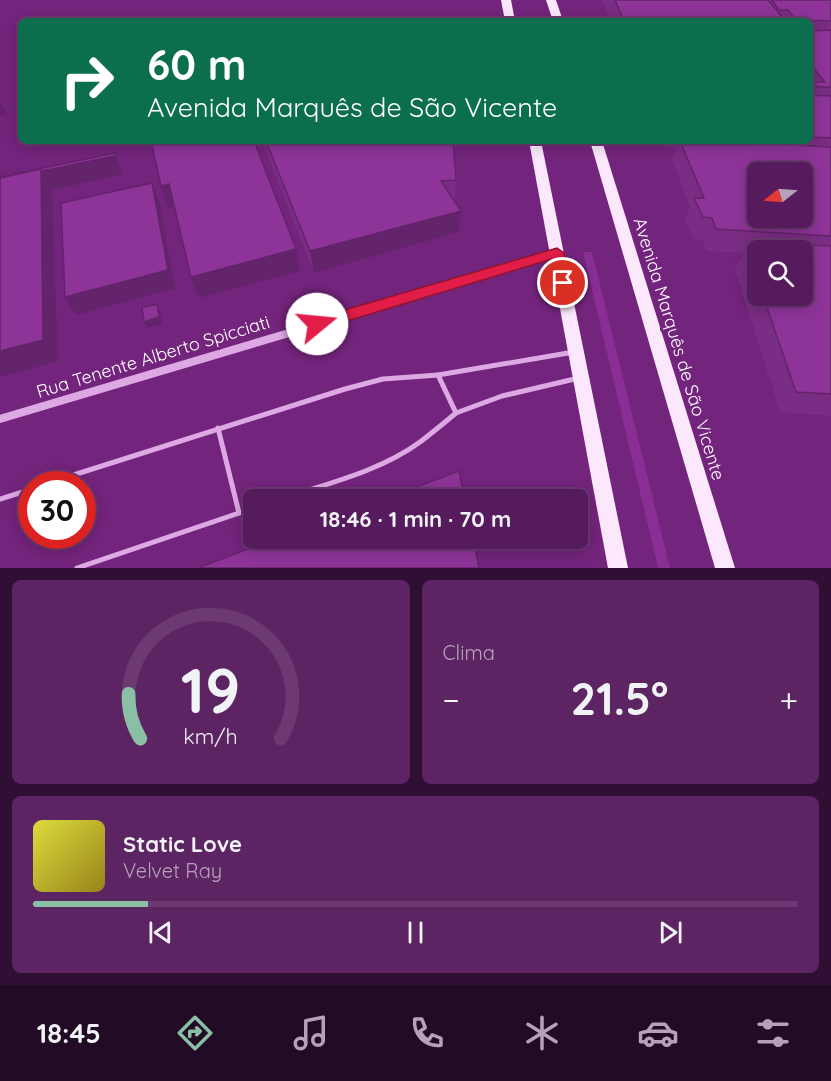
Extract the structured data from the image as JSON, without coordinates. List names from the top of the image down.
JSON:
{
  "streets": {
    "main road": ["Avenida Marquês de São Vicente"],
    "street": ["Rua Tenente Alberto Spicciati"]
  },
  "north": "left",
  "page": {
    "turn": ["60 m", "Avenida Marquês de São Vicente"],
    "limit": "30",
    "trip": "18:46 · 1 min · 70 m",
    "tile": "Clima",
    "heat": ["−", "21.5°", "+"],
    "song": ["Static Love", "Velvet Ray"],
    "tabs": "18:45",
    "gauge": ["19", "km/h"]
  }
}
